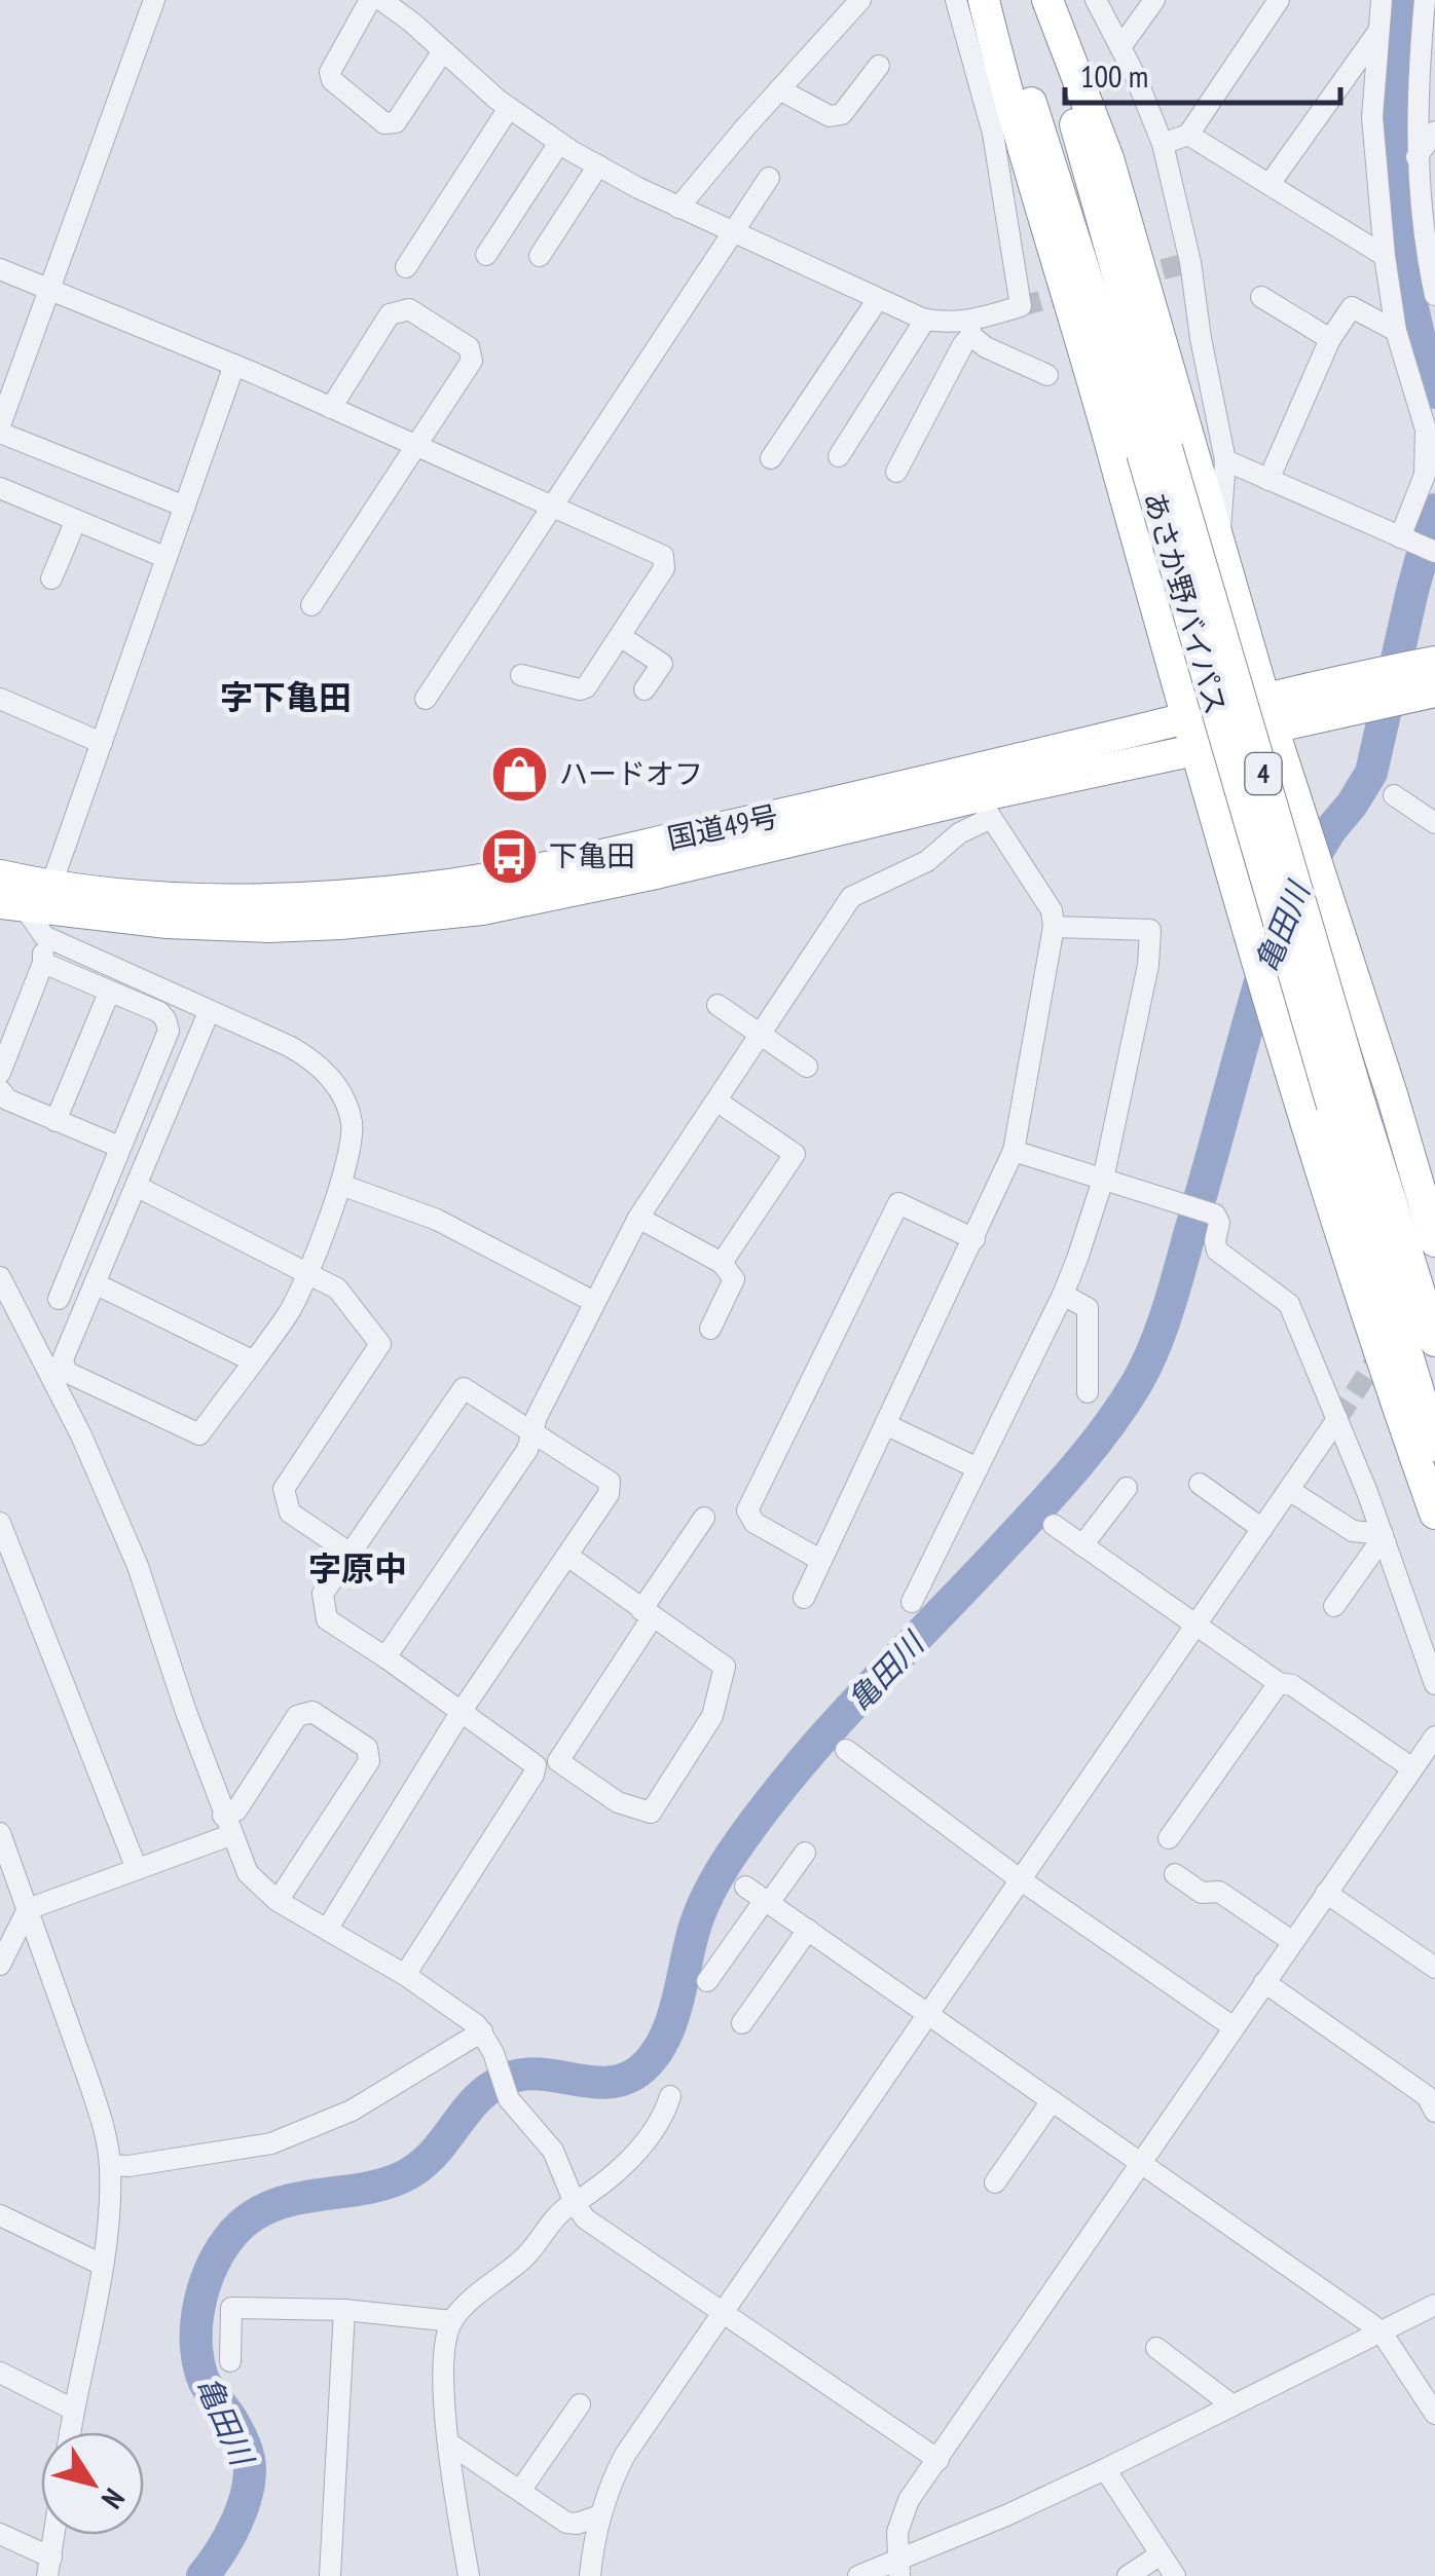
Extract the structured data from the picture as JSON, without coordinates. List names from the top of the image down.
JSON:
{
  "streets": {
    "highway": ["あさか野バイパス", "4", "国道49号"]
  },
  "districts": ["字下亀田", "字原中"],
  "water": ["亀田川"],
  "places": {
    "shop": ["ハードオフ"],
    "bus stop": ["下亀田"]
  },
  "scale_bar": "100 m",
  "north": "bottom right"
}
